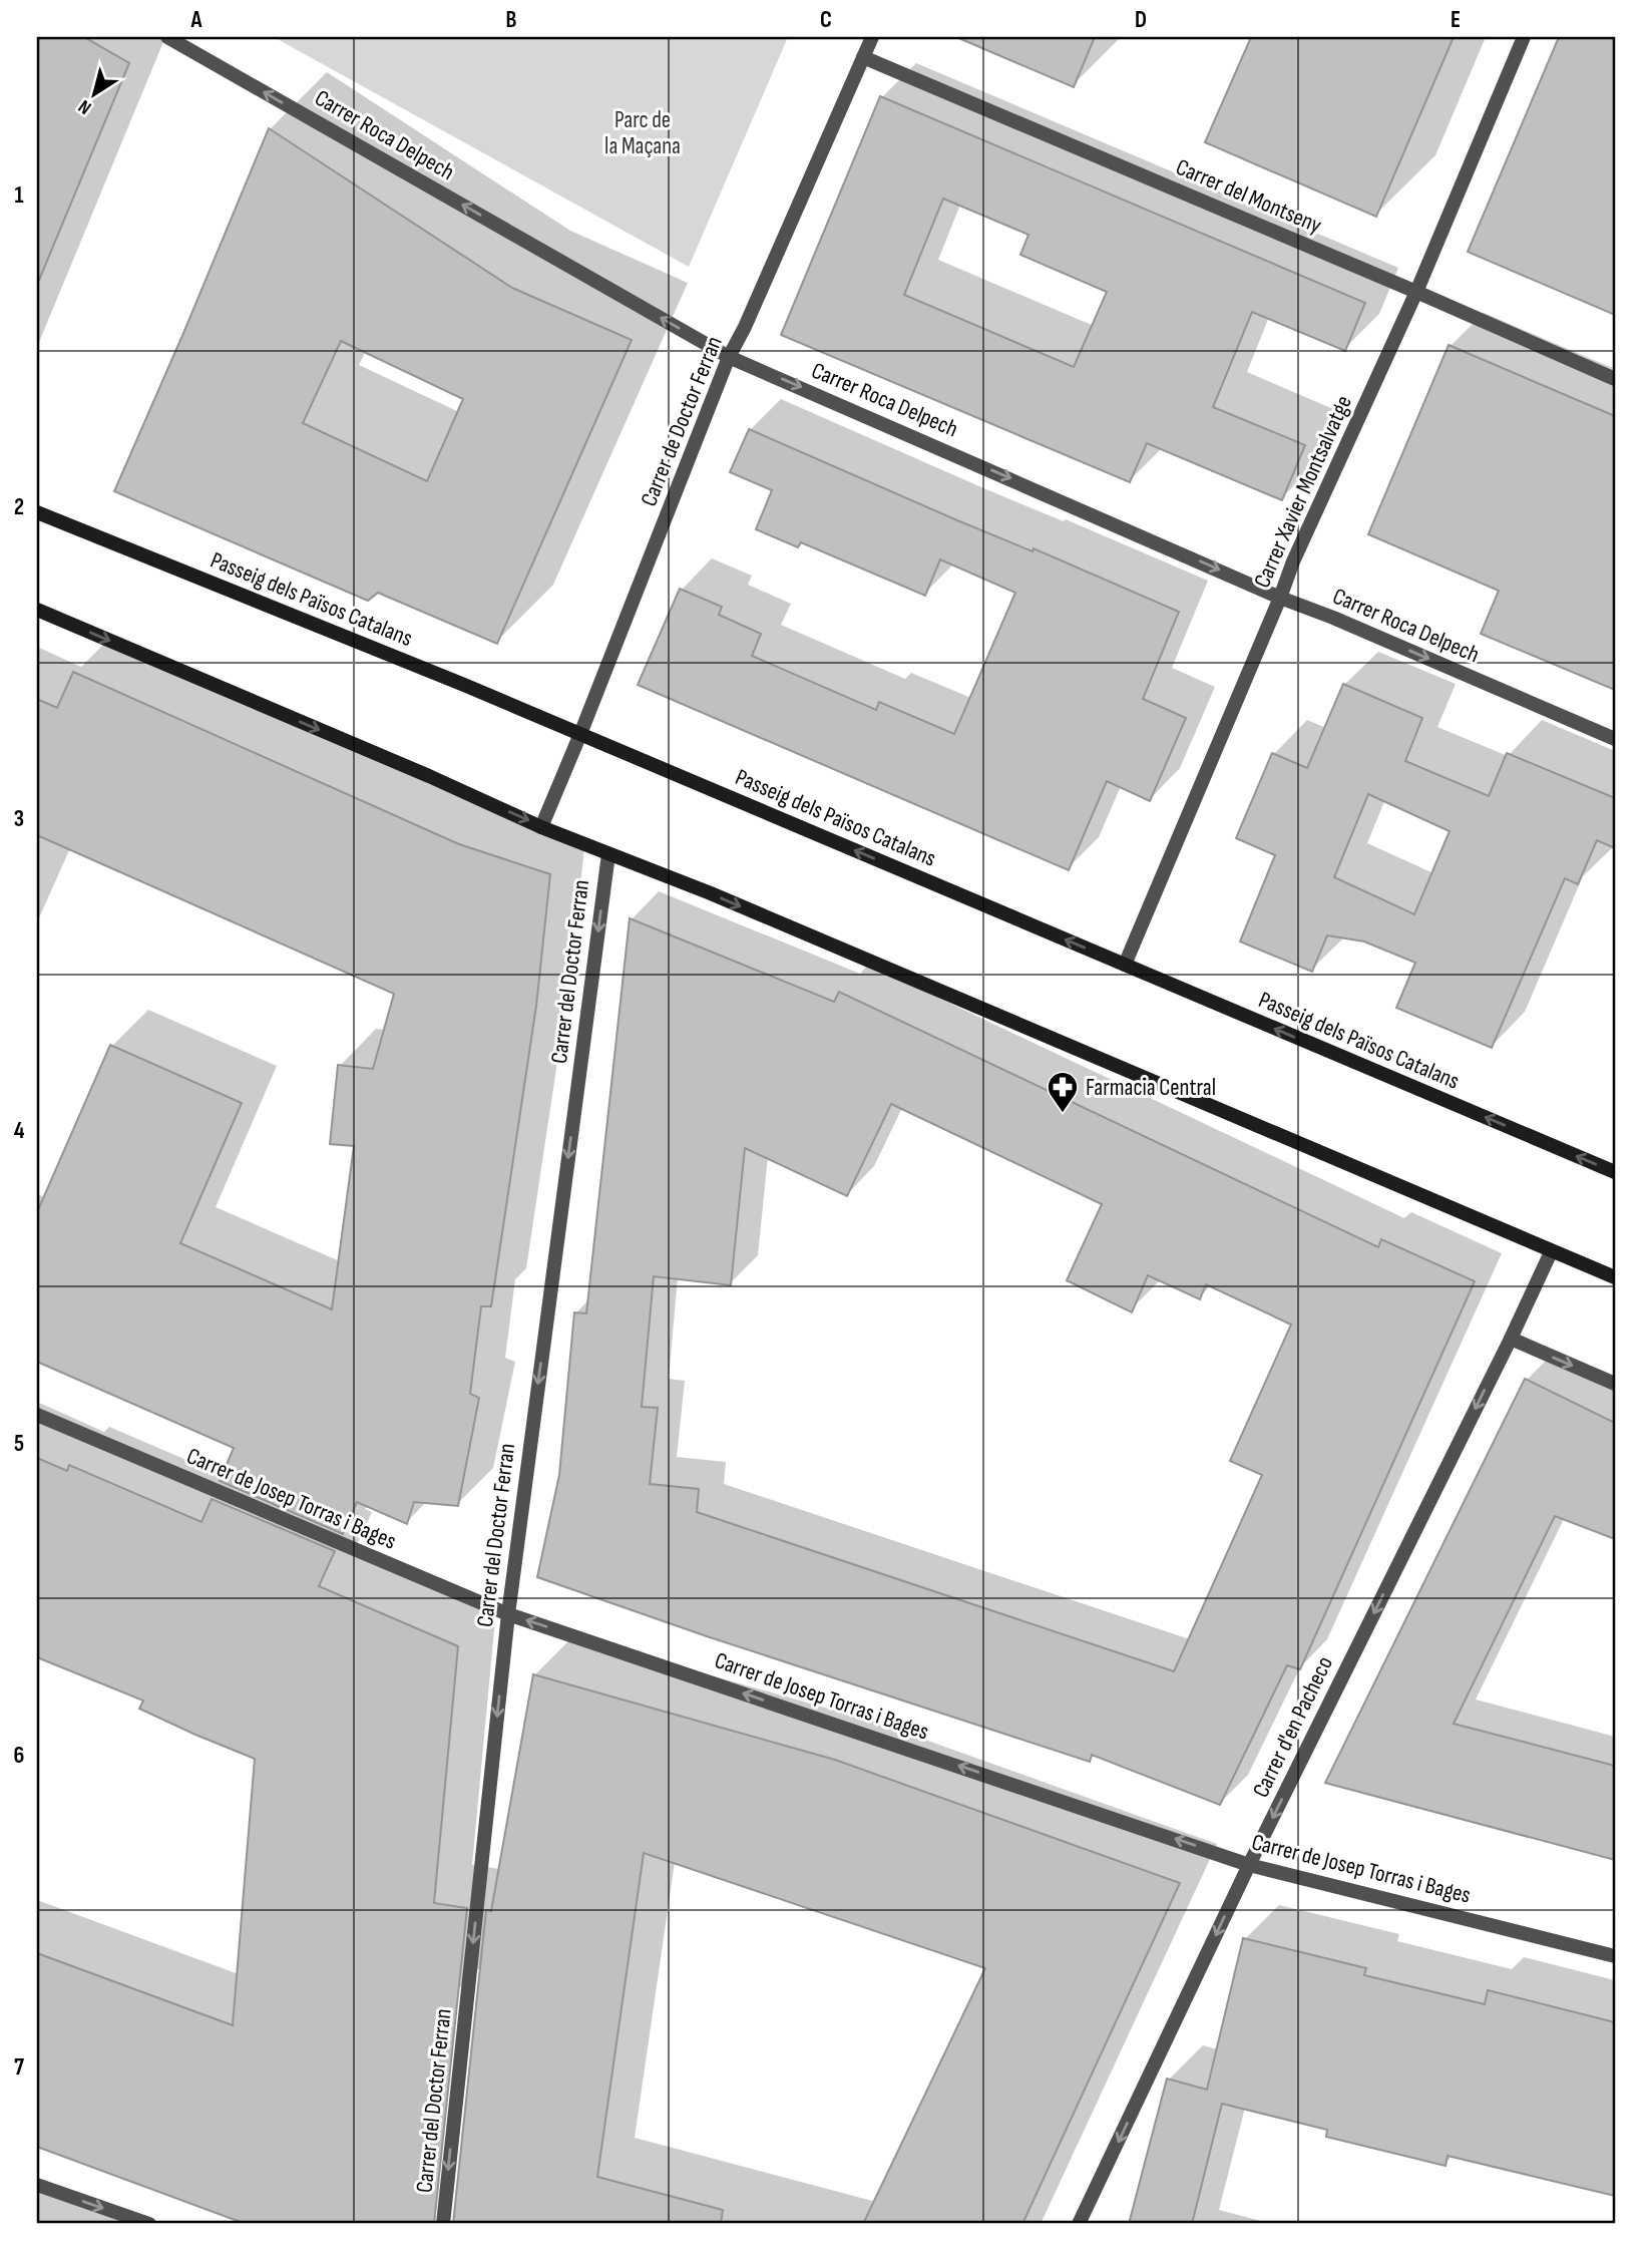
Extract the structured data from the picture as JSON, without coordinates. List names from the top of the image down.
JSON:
{
  "streets": {
    "main road": ["Passeig dels Països Catalans"],
    "street": [
      "Carrer Roca Delpech",
      "Carrer del Montseny",
      "Carrer de Doctor Ferran",
      "Carrer Xavier Montsalvatge",
      "Carrer del Doctor Ferran",
      "Carrer de Josep Torras i Bages",
      "Carrer d'en Pacheco"
    ]
  },
  "crossings": [
    ["Carrer Roca Delpech", "Carrer de Doctor Ferran"],
    ["Carrer Roca Delpech", "Carrer Xavier Montsalvatge"],
    ["Carrer del Montseny", "Carrer de Doctor Ferran"],
    ["Carrer del Montseny", "Carrer Xavier Montsalvatge"],
    ["Carrer de Doctor Ferran", "Passeig dels Països Catalans"],
    ["Carrer Xavier Montsalvatge", "Passeig dels Països Catalans"],
    ["Carrer del Doctor Ferran", "Carrer de Josep Torras i Bages"],
    ["Carrer de Josep Torras i Bages", "Carrer d'en Pacheco"]
  ],
  "one_way": ["Carrer del Doctor Ferran", "Carrer de Josep Torras i Bages", "Carrer d'en Pacheco"],
  "parks": ["Parc de la Maçana"],
  "places": {
    "pharmacy": ["Farmacia Central"]
  },
  "north": "bottom left",
  "grid": {
    "columns": [
      "A",
      "B",
      "C",
      "D",
      "E"
    ],
    "rows": [
      "1",
      "2",
      "3",
      "4",
      "5",
      "6",
      "7"
    ]
  }
}
